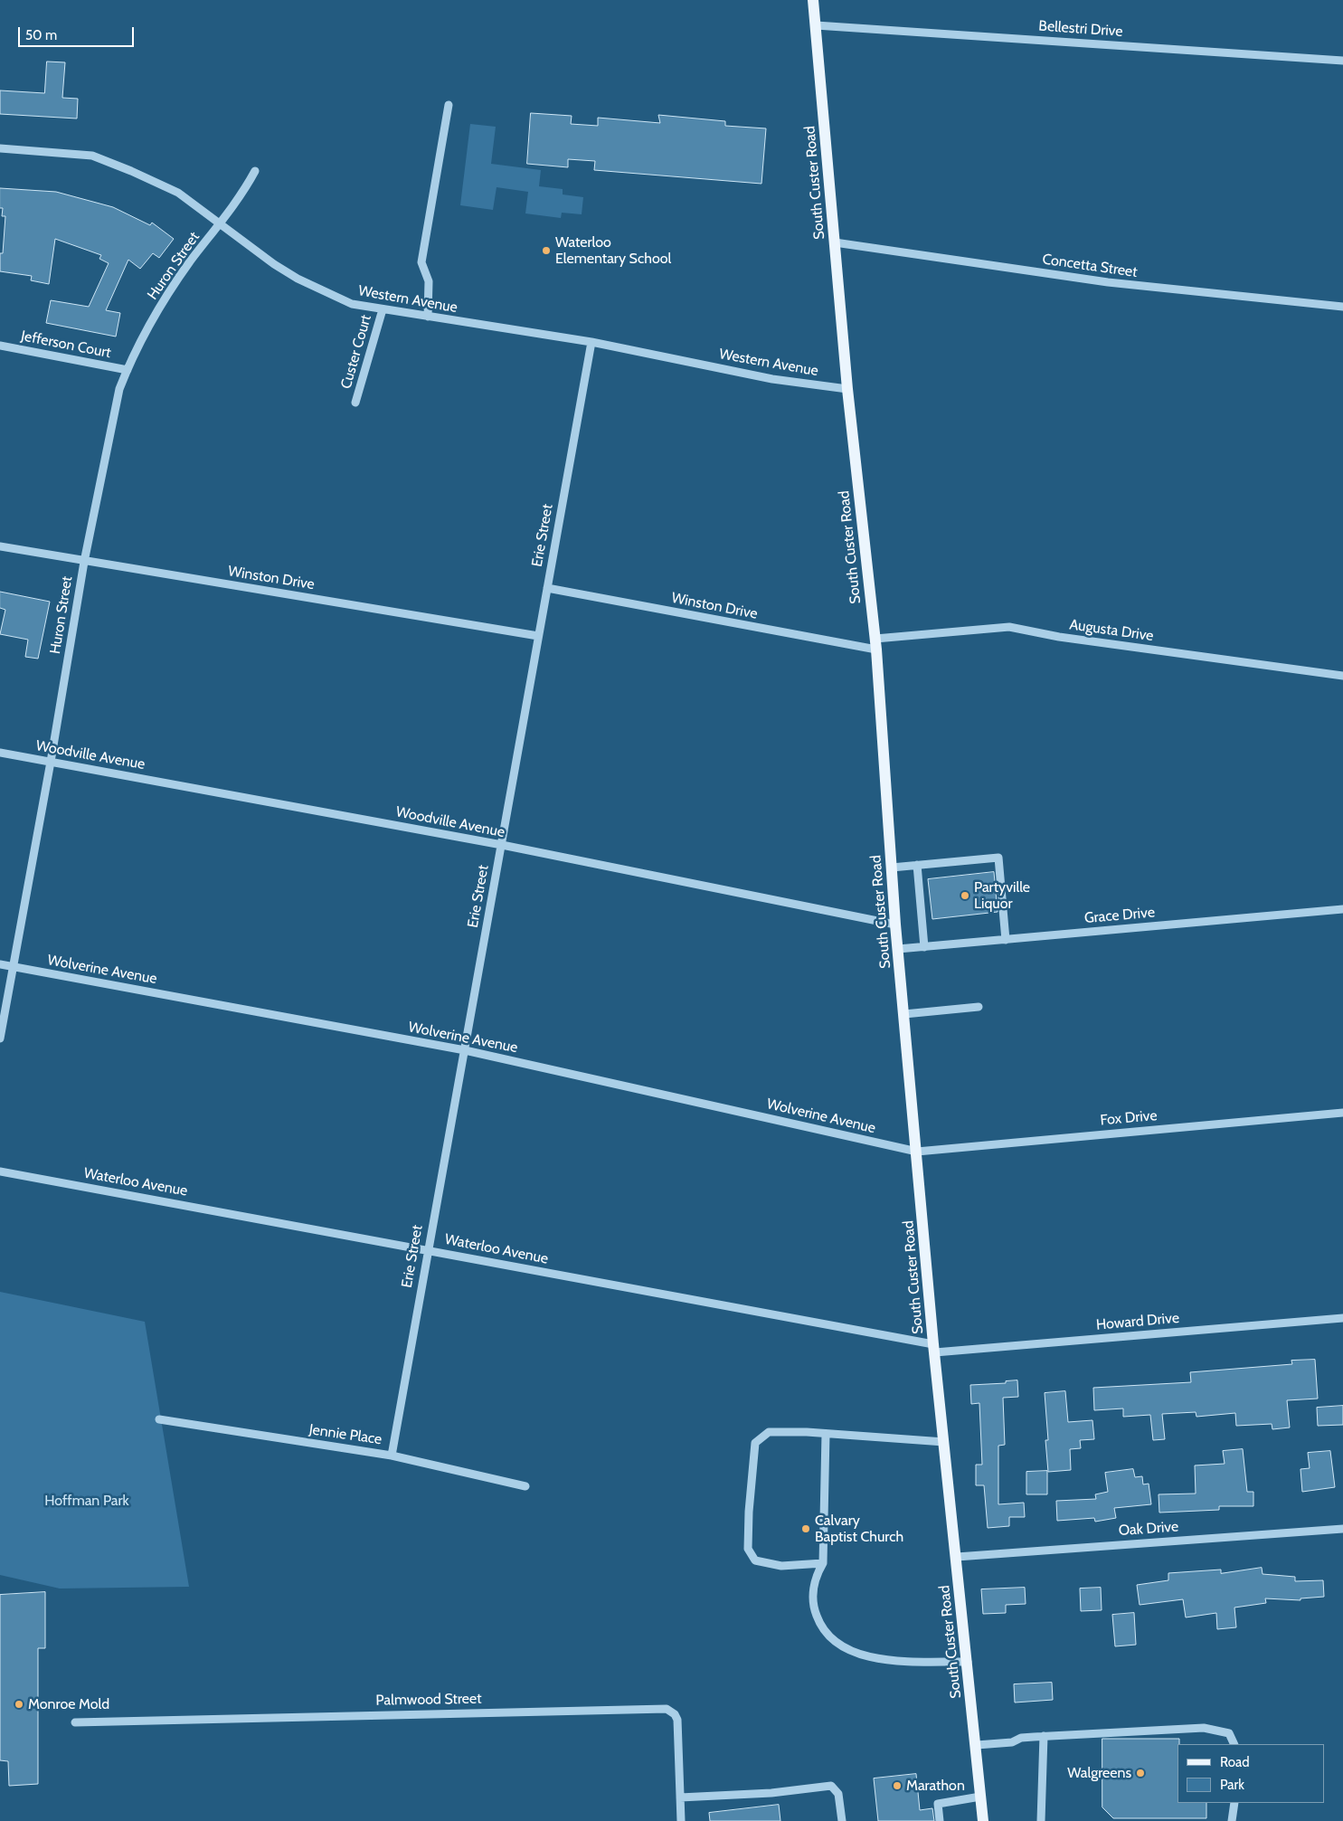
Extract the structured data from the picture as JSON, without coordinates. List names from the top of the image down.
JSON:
{
  "streets": {
    "main road": ["South Custer Road"],
    "street": [
      "Bellestri Drive",
      "Huron Street",
      "Concetta Street",
      "Western Avenue",
      "Jefferson Court",
      "Custer Court",
      "Erie Street",
      "Winston Drive",
      "Augusta Drive",
      "Woodville Avenue",
      "Grace Drive",
      "Wolverine Avenue",
      "Fox Drive",
      "Waterloo Avenue",
      "Howard Drive",
      "Jennie Place",
      "Oak Drive",
      "Palmwood Street"
    ]
  },
  "crossings": [
    ["Bellestri Drive", "South Custer Road"],
    ["South Custer Road", "Concetta Street"],
    ["South Custer Road", "Western Avenue"],
    ["South Custer Road", "Winston Drive"],
    ["South Custer Road", "Augusta Drive"],
    ["South Custer Road", "Woodville Avenue"],
    ["South Custer Road", "Grace Drive"],
    ["South Custer Road", "Wolverine Avenue"],
    ["South Custer Road", "Fox Drive"],
    ["South Custer Road", "Waterloo Avenue"],
    ["South Custer Road", "Howard Drive"],
    ["South Custer Road", "Oak Drive"],
    ["Huron Street", "Western Avenue"],
    ["Huron Street", "Jefferson Court"],
    ["Huron Street", "Winston Drive"],
    ["Huron Street", "Woodville Avenue"],
    ["Huron Street", "Wolverine Avenue"],
    ["Western Avenue", "Custer Court"],
    ["Western Avenue", "Erie Street"],
    ["Erie Street", "Winston Drive"],
    ["Erie Street", "Woodville Avenue"],
    ["Erie Street", "Wolverine Avenue"],
    ["Erie Street", "Waterloo Avenue"],
    ["Erie Street", "Jennie Place"],
    ["Winston Drive", "Augusta Drive"],
    ["Wolverine Avenue", "Fox Drive"],
    ["Waterloo Avenue", "Howard Drive"]
  ],
  "parks": ["Hoffman Park"],
  "places": [
    "Waterloo Elementary School",
    "Partyville Liquor",
    "Calvary Baptist Church",
    "Monroe Mold",
    "Walgreens",
    "Marathon"
  ],
  "legend": ["Road", "Park"],
  "scale_bar": "50 m"
}
